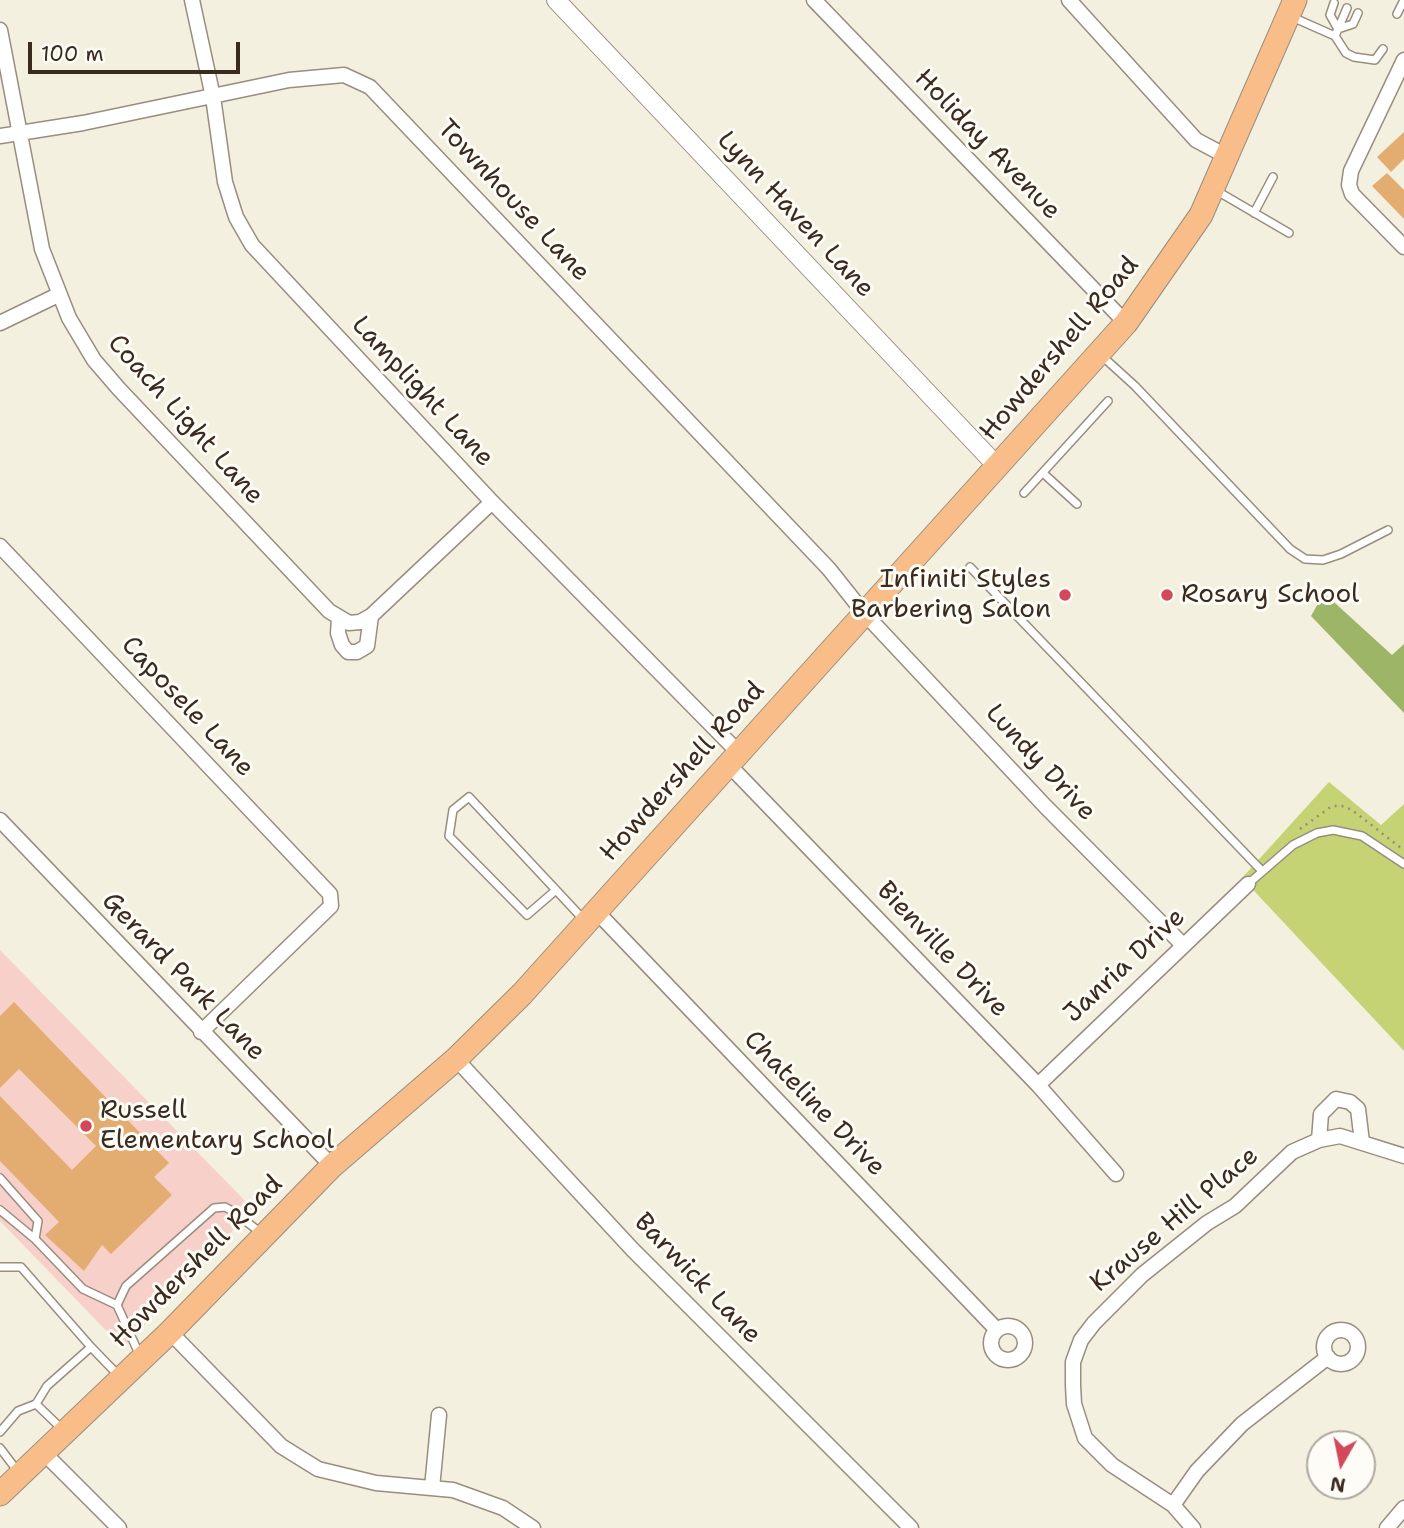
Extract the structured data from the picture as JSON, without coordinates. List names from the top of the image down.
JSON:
{
  "streets": {
    "main road": ["Howdershell Road"],
    "street": [
      "Holiday Avenue",
      "Townhouse Lane",
      "Lynn Haven Lane",
      "Lamplight Lane",
      "Coach Light Lane",
      "Caposele Lane",
      "Lundy Drive",
      "Bienville Drive",
      "Janria Drive",
      "Gerard Park Lane",
      "Chateline Drive",
      "Krause Hill Place",
      "Barwick Lane"
    ]
  },
  "crossings": [
    ["Holiday Avenue", "Howdershell Road"],
    ["Townhouse Lane", "Howdershell Road"],
    ["Townhouse Lane", "Lamplight Lane"],
    ["Townhouse Lane", "Coach Light Lane"],
    ["Townhouse Lane", "Lundy Drive"],
    ["Lynn Haven Lane", "Howdershell Road"],
    ["Howdershell Road", "Lamplight Lane"],
    ["Howdershell Road", "Lundy Drive"],
    ["Howdershell Road", "Bienville Drive"],
    ["Howdershell Road", "Gerard Park Lane"],
    ["Howdershell Road", "Chateline Drive"],
    ["Howdershell Road", "Barwick Lane"],
    ["Lamplight Lane", "Bienville Drive"],
    ["Caposele Lane", "Gerard Park Lane"],
    ["Lundy Drive", "Janria Drive"],
    ["Bienville Drive", "Janria Drive"]
  ],
  "places": ["Infiniti Styles Barbering Salon", "Rosary School", "Russell Elementary School"],
  "scale_bar": "100 m",
  "north": "bottom"
}
